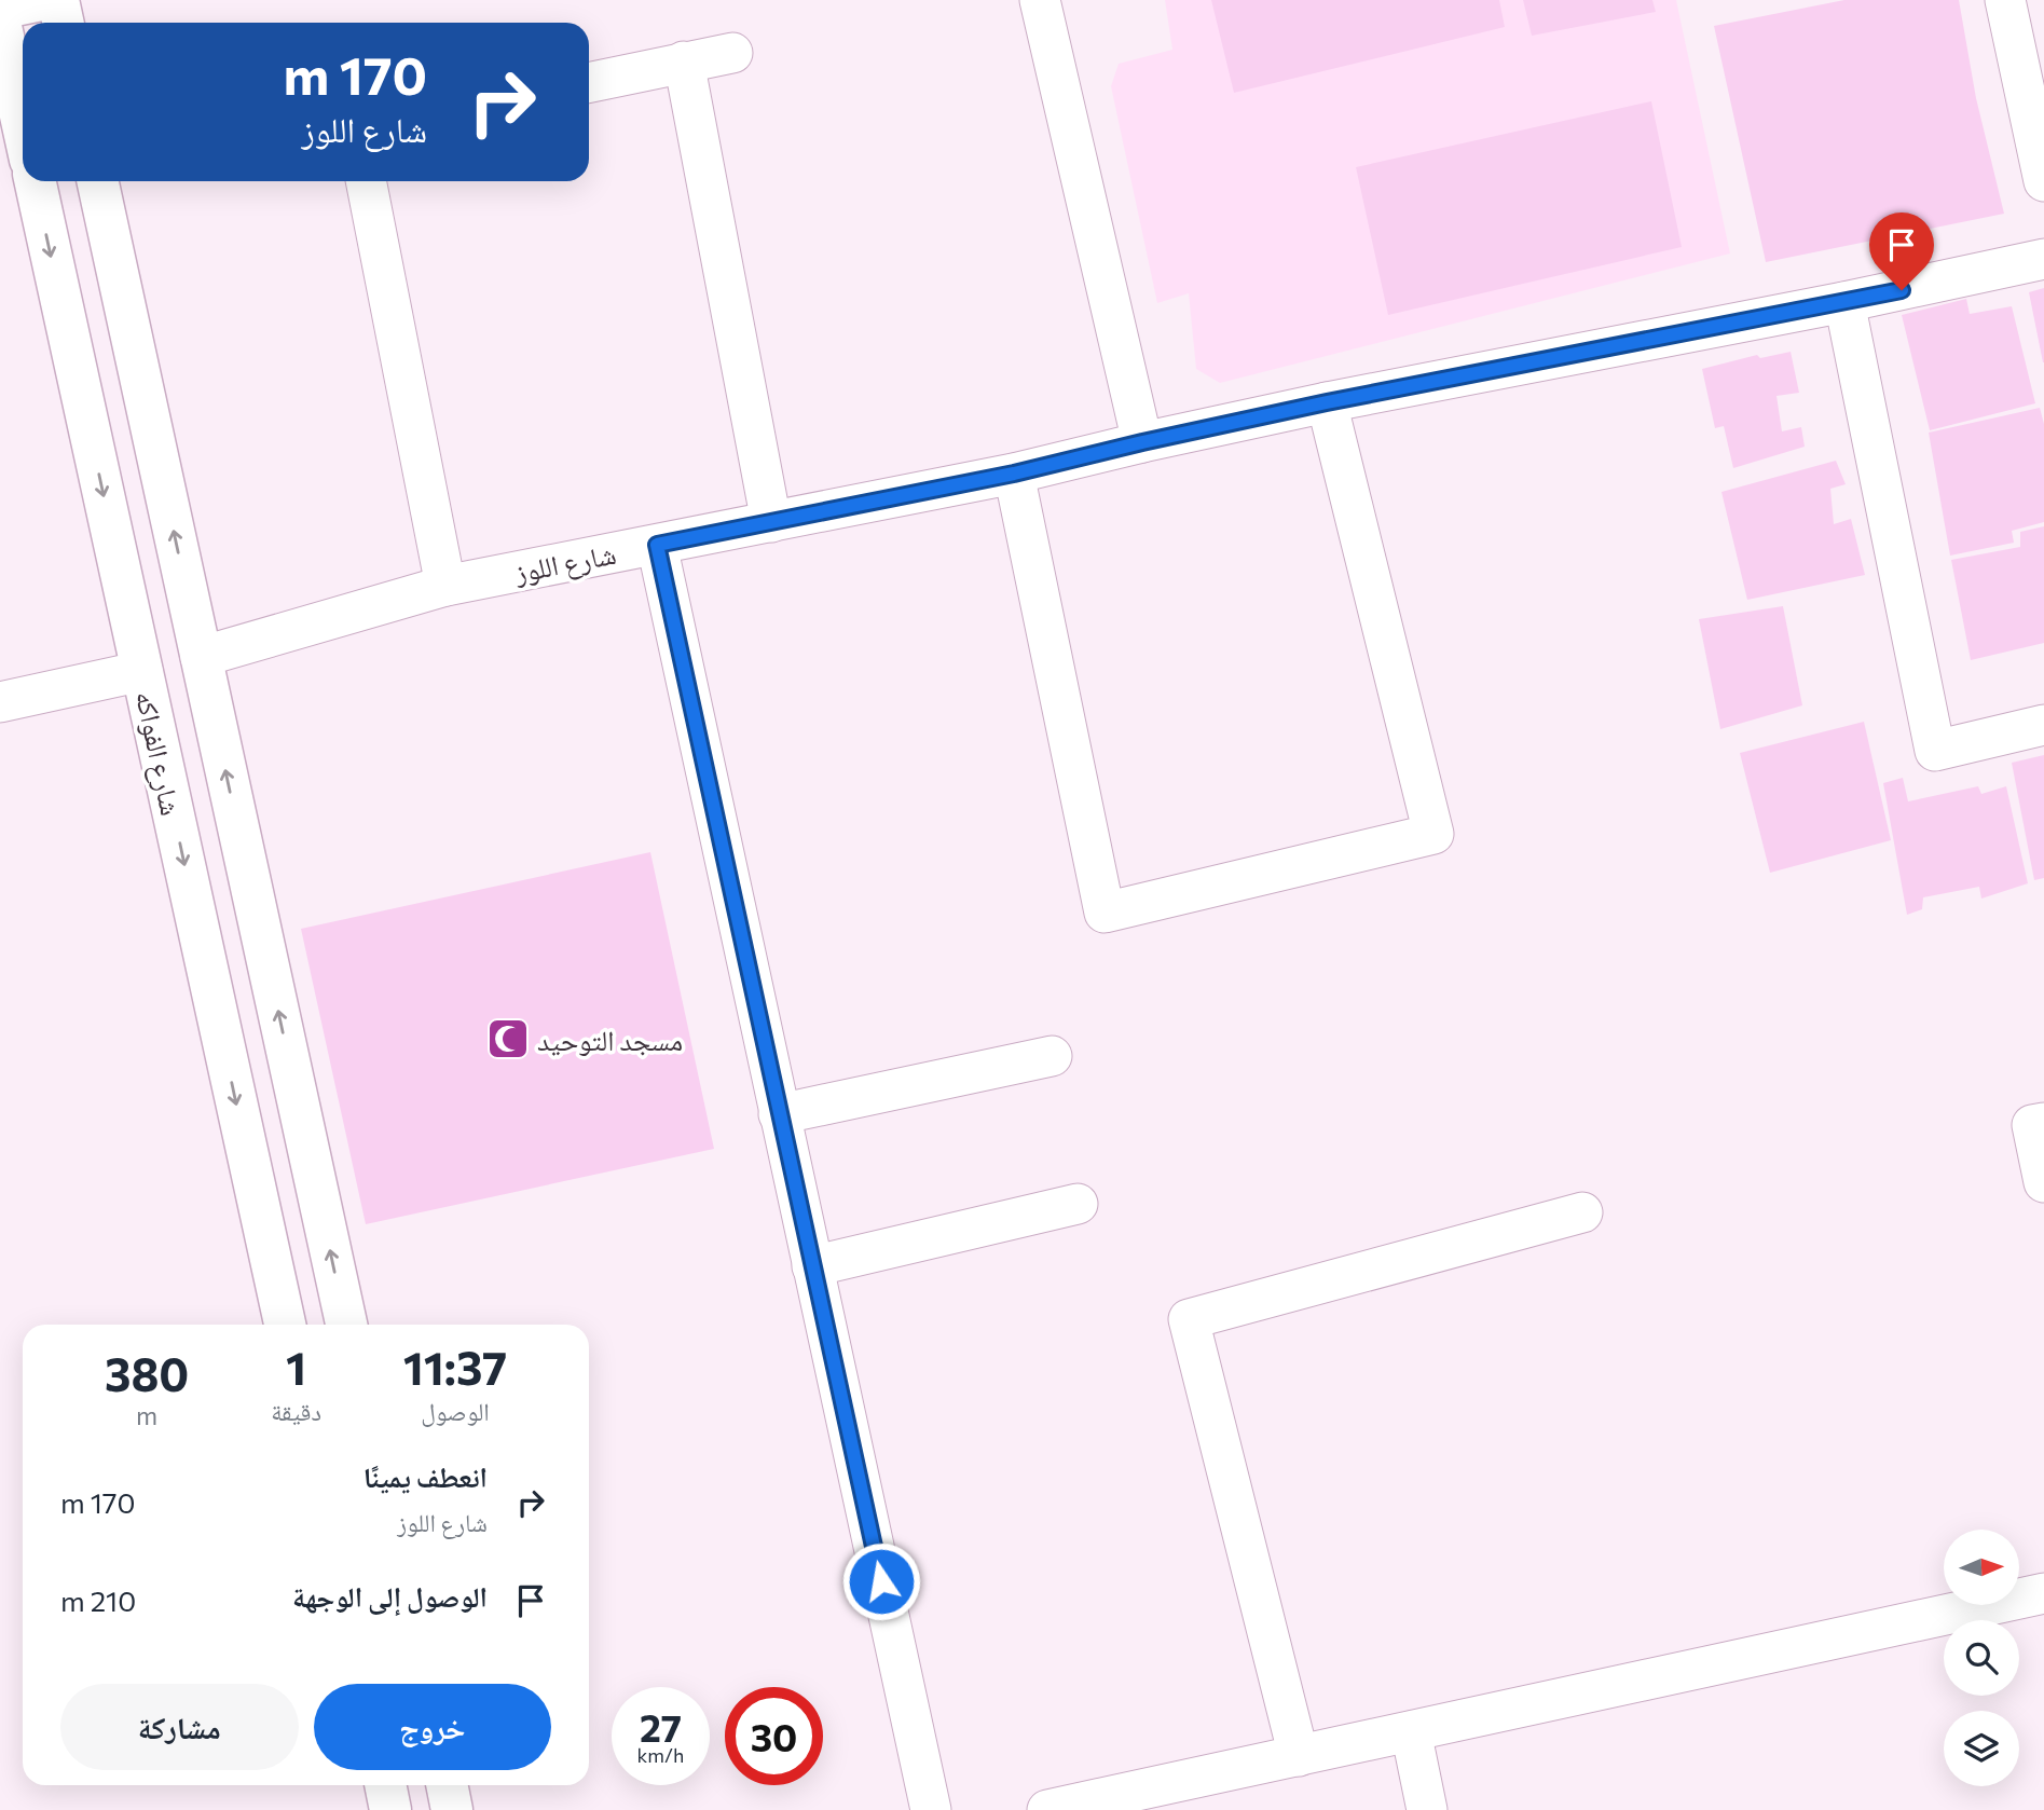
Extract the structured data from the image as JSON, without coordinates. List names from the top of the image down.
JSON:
{
  "streets": {
    "street": ["شارع اللوز", "شارع الفواكه"]
  },
  "places": {
    "mosque": ["مسجد التوحيد"]
  },
  "north": "right",
  "page": {
    "turn": ["170 m", "شارع اللوز"],
    "eta": [
      "11:37",
      "الوصول",
      "1",
      "دقيقة",
      "380",
      "m"
    ],
    "list": [
      {
        "name": "انعطف يمينًا",
        "note": "شارع اللوز",
        "value": "170 m"
      },
      {
        "name": "الوصول إلى الوجهة",
        "value": "210 m"
      }
    ],
    "buttons": ["خروج", "مشاركة"],
    "speed": "27 km/h",
    "limit": "30"
  }
}
